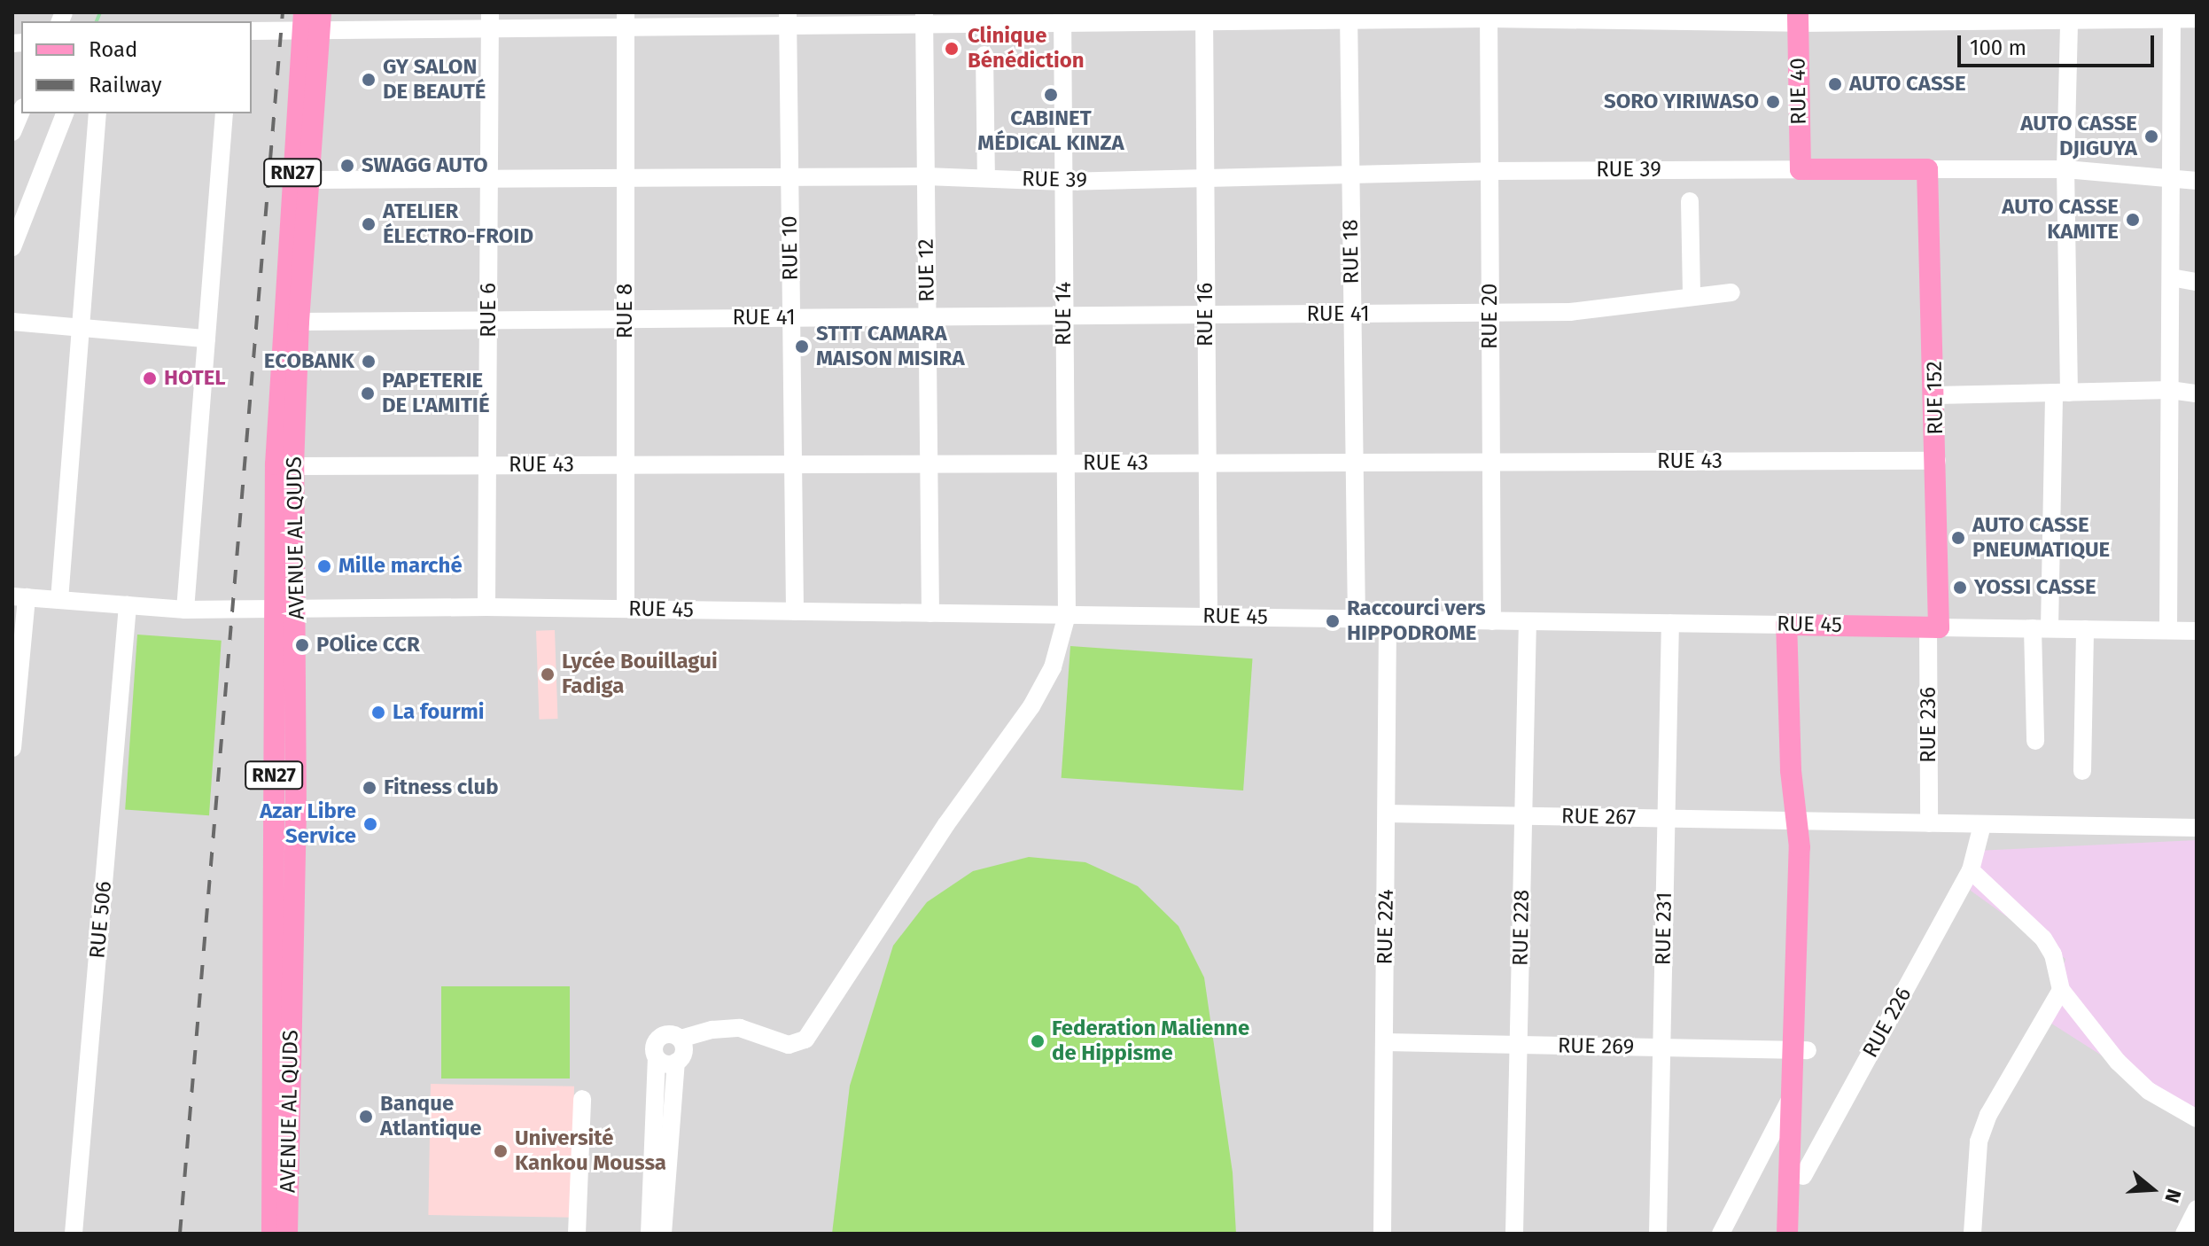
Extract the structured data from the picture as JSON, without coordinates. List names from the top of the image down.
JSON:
{
  "streets": {
    "main road": [
      "RUE 40",
      "RN27",
      "RUE 152",
      "AVENUE AL QUDS",
      "RUE 45"
    ],
    "street": [
      "RUE 39",
      "RUE 10",
      "RUE 18",
      "RUE 12",
      "RUE 6",
      "RUE 8",
      "RUE 14",
      "RUE 16",
      "RUE 41",
      "RUE 20",
      "RUE 43",
      "RUE 236",
      "RUE 267",
      "RUE 506",
      "RUE 224",
      "RUE 228",
      "RUE 231",
      "RUE 226",
      "RUE 269"
    ]
  },
  "crossings": [
    ["RUE 40", "RUE 39"],
    ["RUE 39", "RUE 10"],
    ["RUE 39", "RUE 18"],
    ["RUE 39", "RUE 12"],
    ["RUE 39", "RUE 6"],
    ["RUE 39", "RUE 8"],
    ["RUE 39", "RUE 14"],
    ["RUE 39", "RUE 16"],
    ["RUE 39", "RUE 20"],
    ["RUE 39", "AVENUE AL QUDS"],
    ["RUE 10", "RUE 41"],
    ["RUE 10", "RUE 43"],
    ["RUE 10", "RUE 45"],
    ["RUE 18", "RUE 41"],
    ["RUE 18", "RUE 43"],
    ["RUE 18", "RUE 45"],
    ["RUE 12", "RUE 41"],
    ["RUE 12", "RUE 43"],
    ["RUE 12", "RUE 45"],
    ["RUE 6", "RUE 41"],
    ["RUE 6", "RUE 43"],
    ["RUE 6", "RUE 45"],
    ["RUE 8", "RUE 41"],
    ["RUE 8", "RUE 43"],
    ["RUE 8", "RUE 45"],
    ["RUE 14", "RUE 41"],
    ["RUE 14", "RUE 43"],
    ["RUE 14", "RUE 45"],
    ["RUE 16", "RUE 41"],
    ["RUE 16", "RUE 43"],
    ["RUE 16", "RUE 45"],
    ["RUE 41", "RUE 20"],
    ["RUE 41", "AVENUE AL QUDS"],
    ["RUE 20", "RUE 43"],
    ["RUE 20", "RUE 45"],
    ["RUE 152", "RUE 43"],
    ["RUE 152", "RUE 45"],
    ["RUE 152", "RUE 236"],
    ["RUE 43", "AVENUE AL QUDS"],
    ["AVENUE AL QUDS", "RUE 45"],
    ["RUE 45", "RUE 236"],
    ["RUE 45", "RUE 506"],
    ["RUE 45", "RUE 224"],
    ["RUE 45", "RUE 228"],
    ["RUE 45", "RUE 231"],
    ["RUE 236", "RUE 267"],
    ["RUE 267", "RUE 224"],
    ["RUE 267", "RUE 228"],
    ["RUE 267", "RUE 231"],
    ["RUE 267", "RUE 226"],
    ["RUE 224", "RUE 269"],
    ["RUE 228", "RUE 269"],
    ["RUE 231", "RUE 269"]
  ],
  "places": [
    "Clinique Bénédiction",
    "GY SALON DE BEAUTÉ",
    "AUTO CASSE",
    "CABINET MÉDICAL KINZA",
    "SORO YIRIWASO",
    "AUTO CASSE DJIGUYA",
    "SWAGG AUTO",
    "AUTO CASSE KAMITE",
    "ATELIER ÉLECTRO-FROID",
    "STTT CAMARA MAISON MISIRA",
    "ECOBANK",
    "HOTEL",
    "PAPETERIE DE L'AMITIÉ",
    "AUTO CASSE PNEUMATIQUE",
    "Mille marché",
    "YOSSI CASSE",
    "Raccourci vers HIPPODROME",
    "POlice CCR",
    "Lycée Bouillagui Fadiga",
    "La fourmi",
    "Fitness club",
    "Azar Libre Service",
    "Federation Malienne de Hippisme",
    "Banque Atlantique",
    "Université Kankou Moussa"
  ],
  "legend": ["Road", "Railway"],
  "scale_bar": "100 m",
  "north": "right"
}
